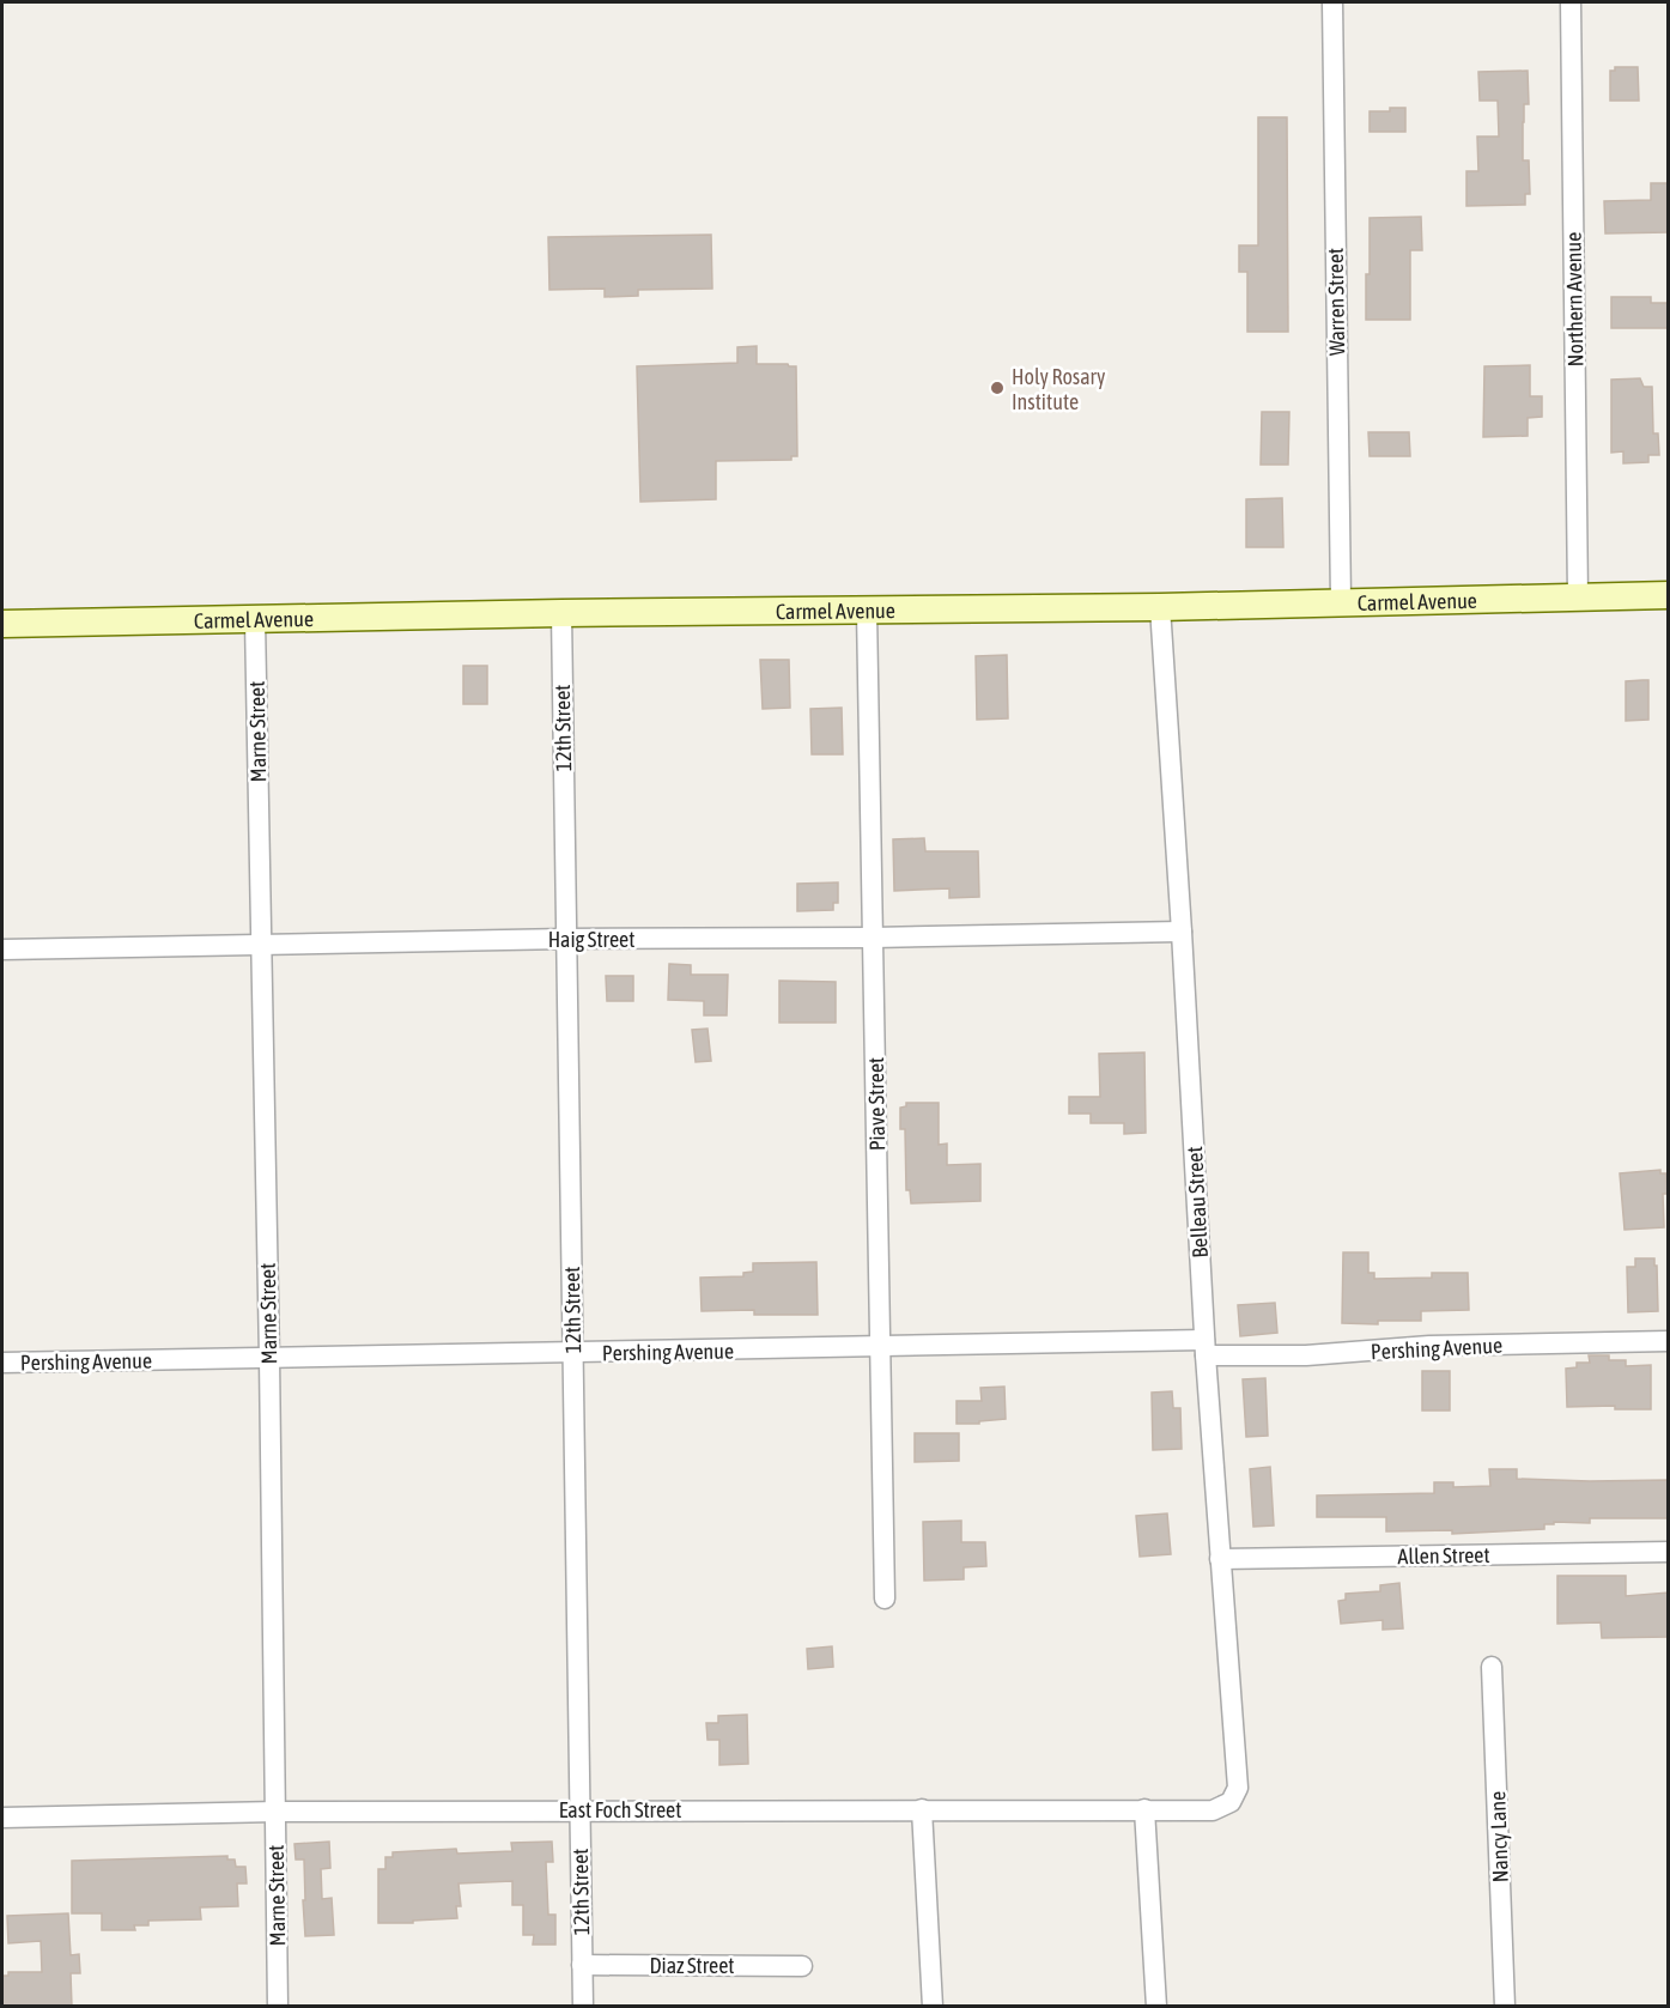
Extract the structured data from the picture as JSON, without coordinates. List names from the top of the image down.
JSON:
{
  "streets": {
    "main road": ["Carmel Avenue"],
    "street": [
      "Northern Avenue",
      "Warren Street",
      "12th Street",
      "Marne Street",
      "Haig Street",
      "Piave Street",
      "Belleau Street",
      "Pershing Avenue",
      "Allen Street",
      "East Foch Street",
      "Nancy Lane",
      "Diaz Street"
    ]
  },
  "crossings": [
    ["Northern Avenue", "Carmel Avenue"],
    ["Warren Street", "Carmel Avenue"],
    ["Carmel Avenue", "12th Street"],
    ["Carmel Avenue", "Marne Street"],
    ["Carmel Avenue", "Piave Street"],
    ["Carmel Avenue", "Belleau Street"],
    ["12th Street", "Haig Street"],
    ["12th Street", "Pershing Avenue"],
    ["12th Street", "East Foch Street"],
    ["12th Street", "Diaz Street"],
    ["Marne Street", "Haig Street"],
    ["Marne Street", "Pershing Avenue"],
    ["Marne Street", "East Foch Street"],
    ["Haig Street", "Piave Street"],
    ["Haig Street", "Belleau Street"],
    ["Piave Street", "Pershing Avenue"],
    ["Belleau Street", "Pershing Avenue"],
    ["Belleau Street", "Allen Street"],
    ["Belleau Street", "East Foch Street"]
  ],
  "places": ["Holy Rosary Institute"]
}
